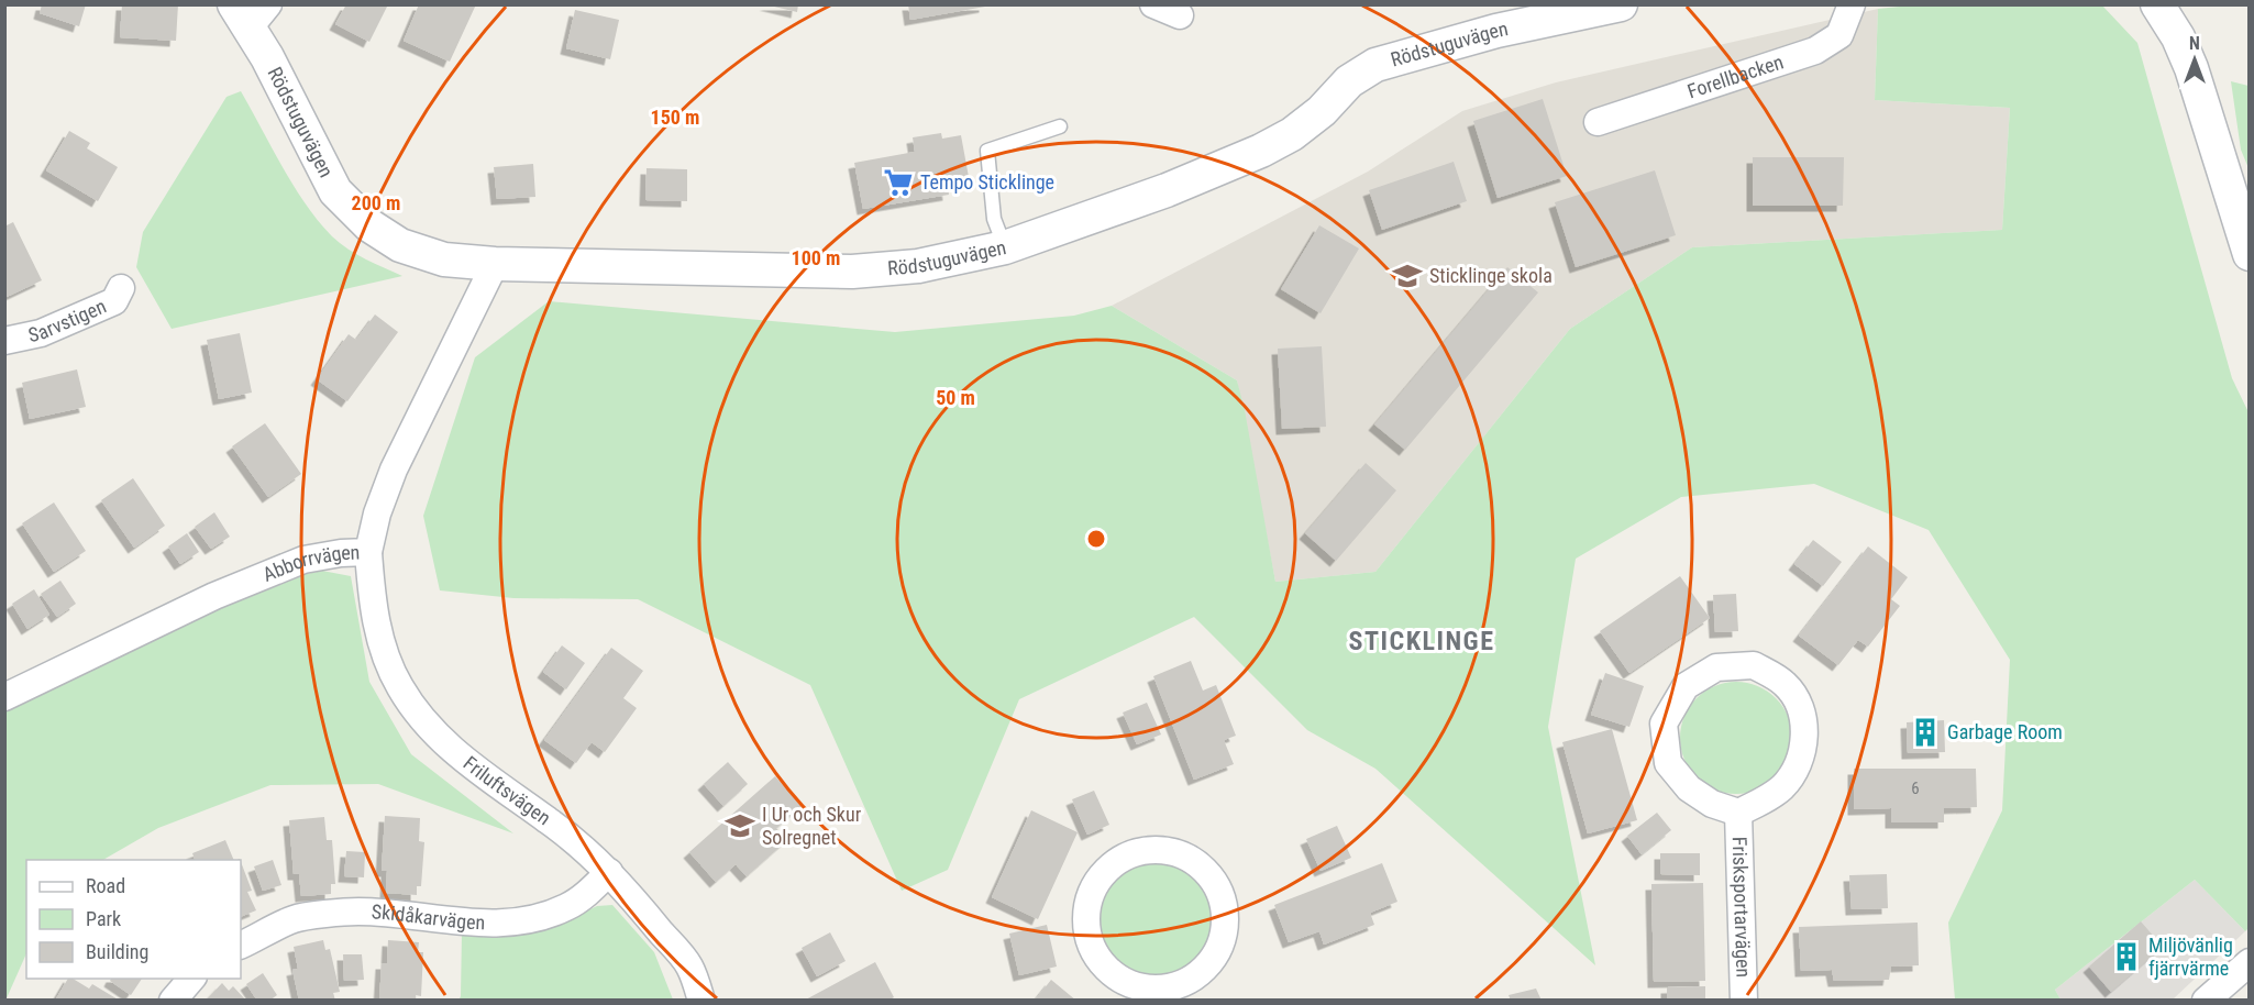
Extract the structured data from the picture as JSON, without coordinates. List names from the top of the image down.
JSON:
{
  "streets": {
    "street": [
      "Rödstuguvägen",
      "Forellbacken",
      "Sarvstigen",
      "Abborrvägen",
      "Friluftsvägen",
      "Frisksportarvägen",
      "Skidåkarvägen"
    ]
  },
  "crossings": [
    ["Rödstuguvägen", "Abborrvägen"],
    ["Abborrvägen", "Friluftsvägen"],
    ["Friluftsvägen", "Skidåkarvägen"]
  ],
  "districts": ["STICKLINGE"],
  "places": {
    "supermarket": ["Tempo Sticklinge"],
    "school or university": ["Sticklinge skola", "I Ur och Skur Solregnet"],
    "building": ["Garbage Room", "Miljövänlig fjärrvärme"]
  },
  "house_numbers": ["6"],
  "legend": ["Road", "Park", "Building"],
  "north": "top",
  "rings": [
    "150 m",
    "200 m",
    "100 m",
    "50 m"
  ]
}
